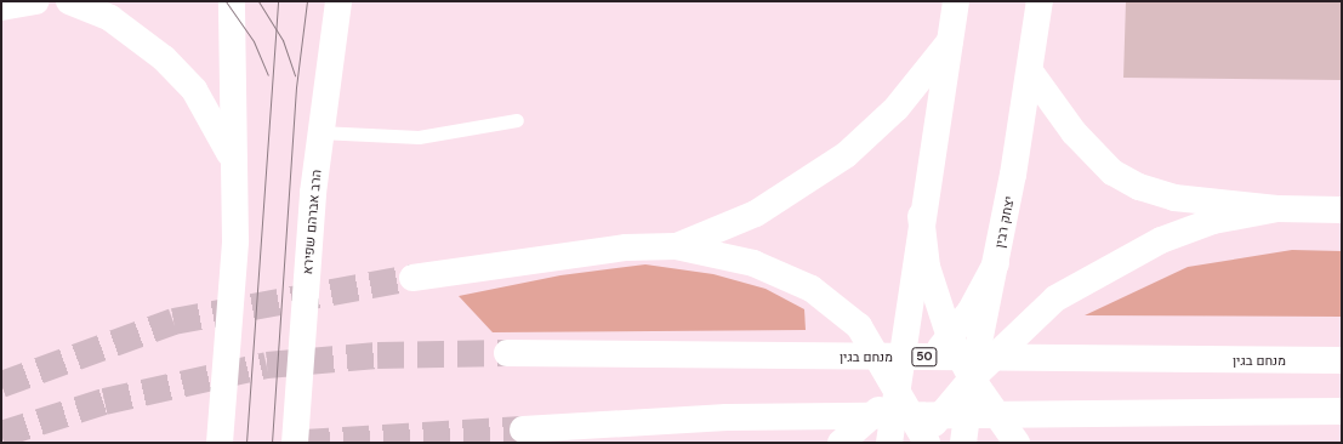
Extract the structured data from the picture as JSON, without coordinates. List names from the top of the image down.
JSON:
{
  "streets": {
    "main road": [
      "הרב אברהם שפירא",
      "יצחק רבין",
      "מנחם בגין",
      "50"
    ]
  }
}
